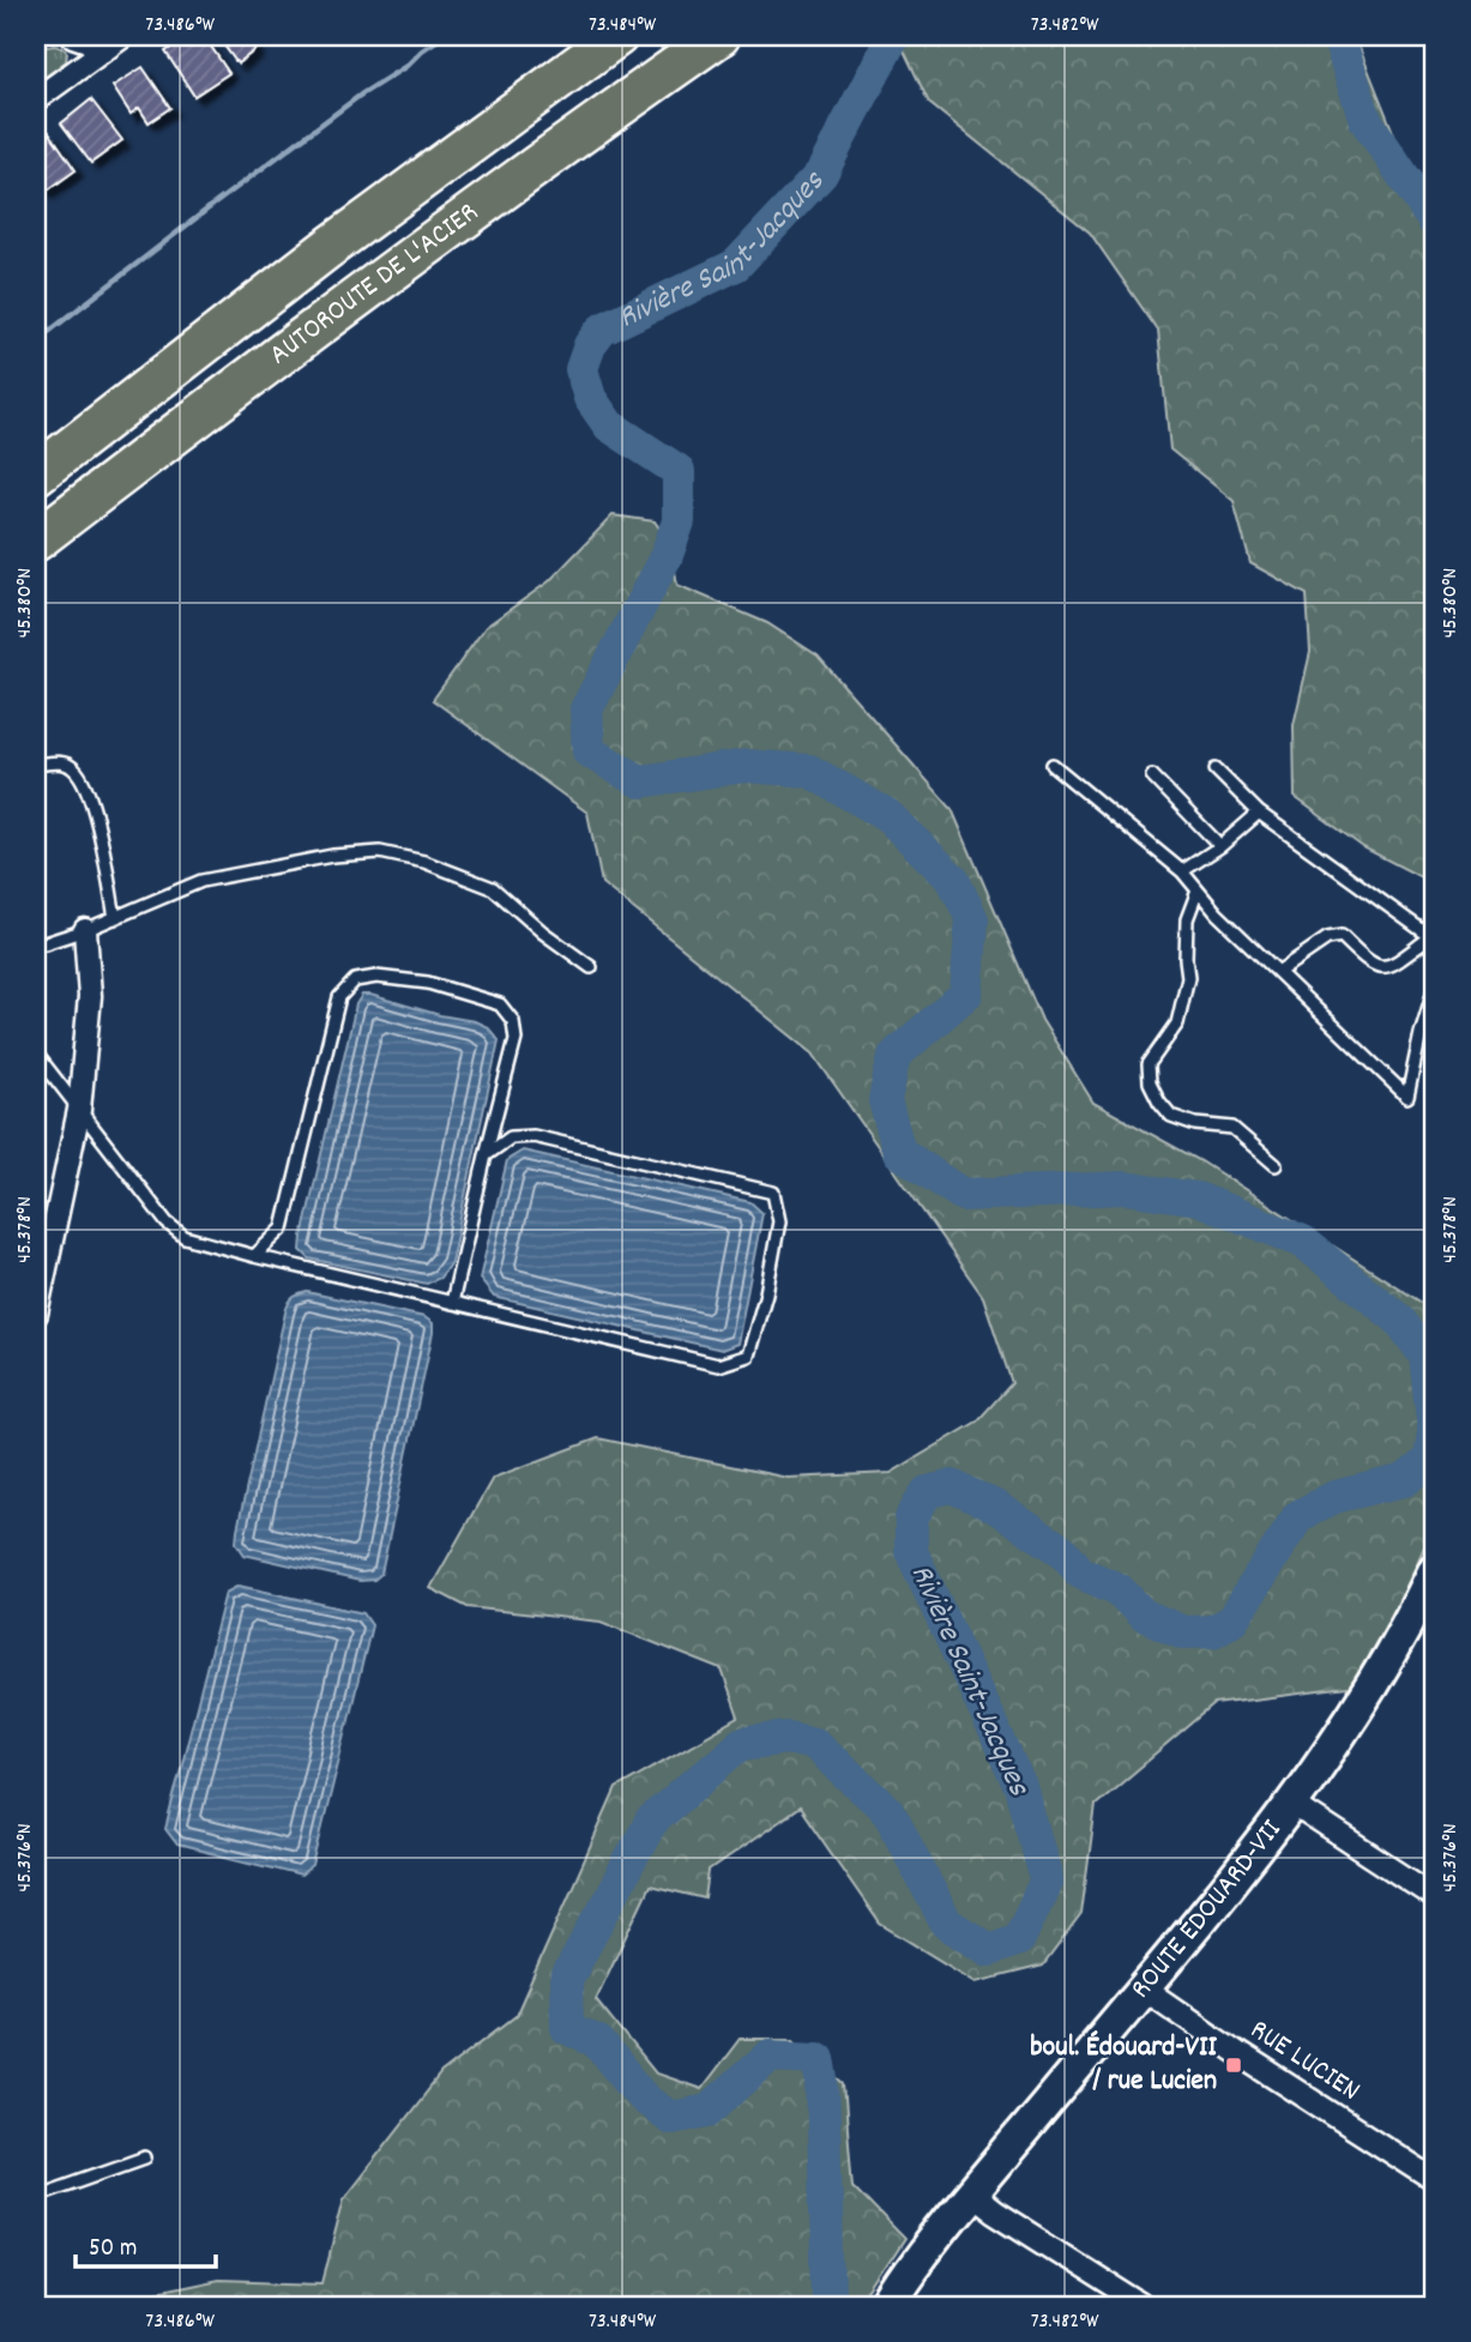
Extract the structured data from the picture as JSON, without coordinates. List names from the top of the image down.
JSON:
{
  "streets": {
    "highway": ["AUTOROUTE DE L'ACIER"],
    "main road": ["ROUTE ÉDOUARD-VII"],
    "street": ["RUE LUCIEN"]
  },
  "crossings": [
    ["ROUTE ÉDOUARD-VII", "RUE LUCIEN"]
  ],
  "water": ["Rivière Saint-Jacques"],
  "places": {
    "transit": ["boul. Édouard-VII / rue Lucien"]
  },
  "scale_bar": "50 m",
  "coordinates": [
    "73.486°W",
    "73.484°W",
    "73.482°W",
    "45.380°N",
    "45.378°N",
    "45.376°N"
  ]
}
